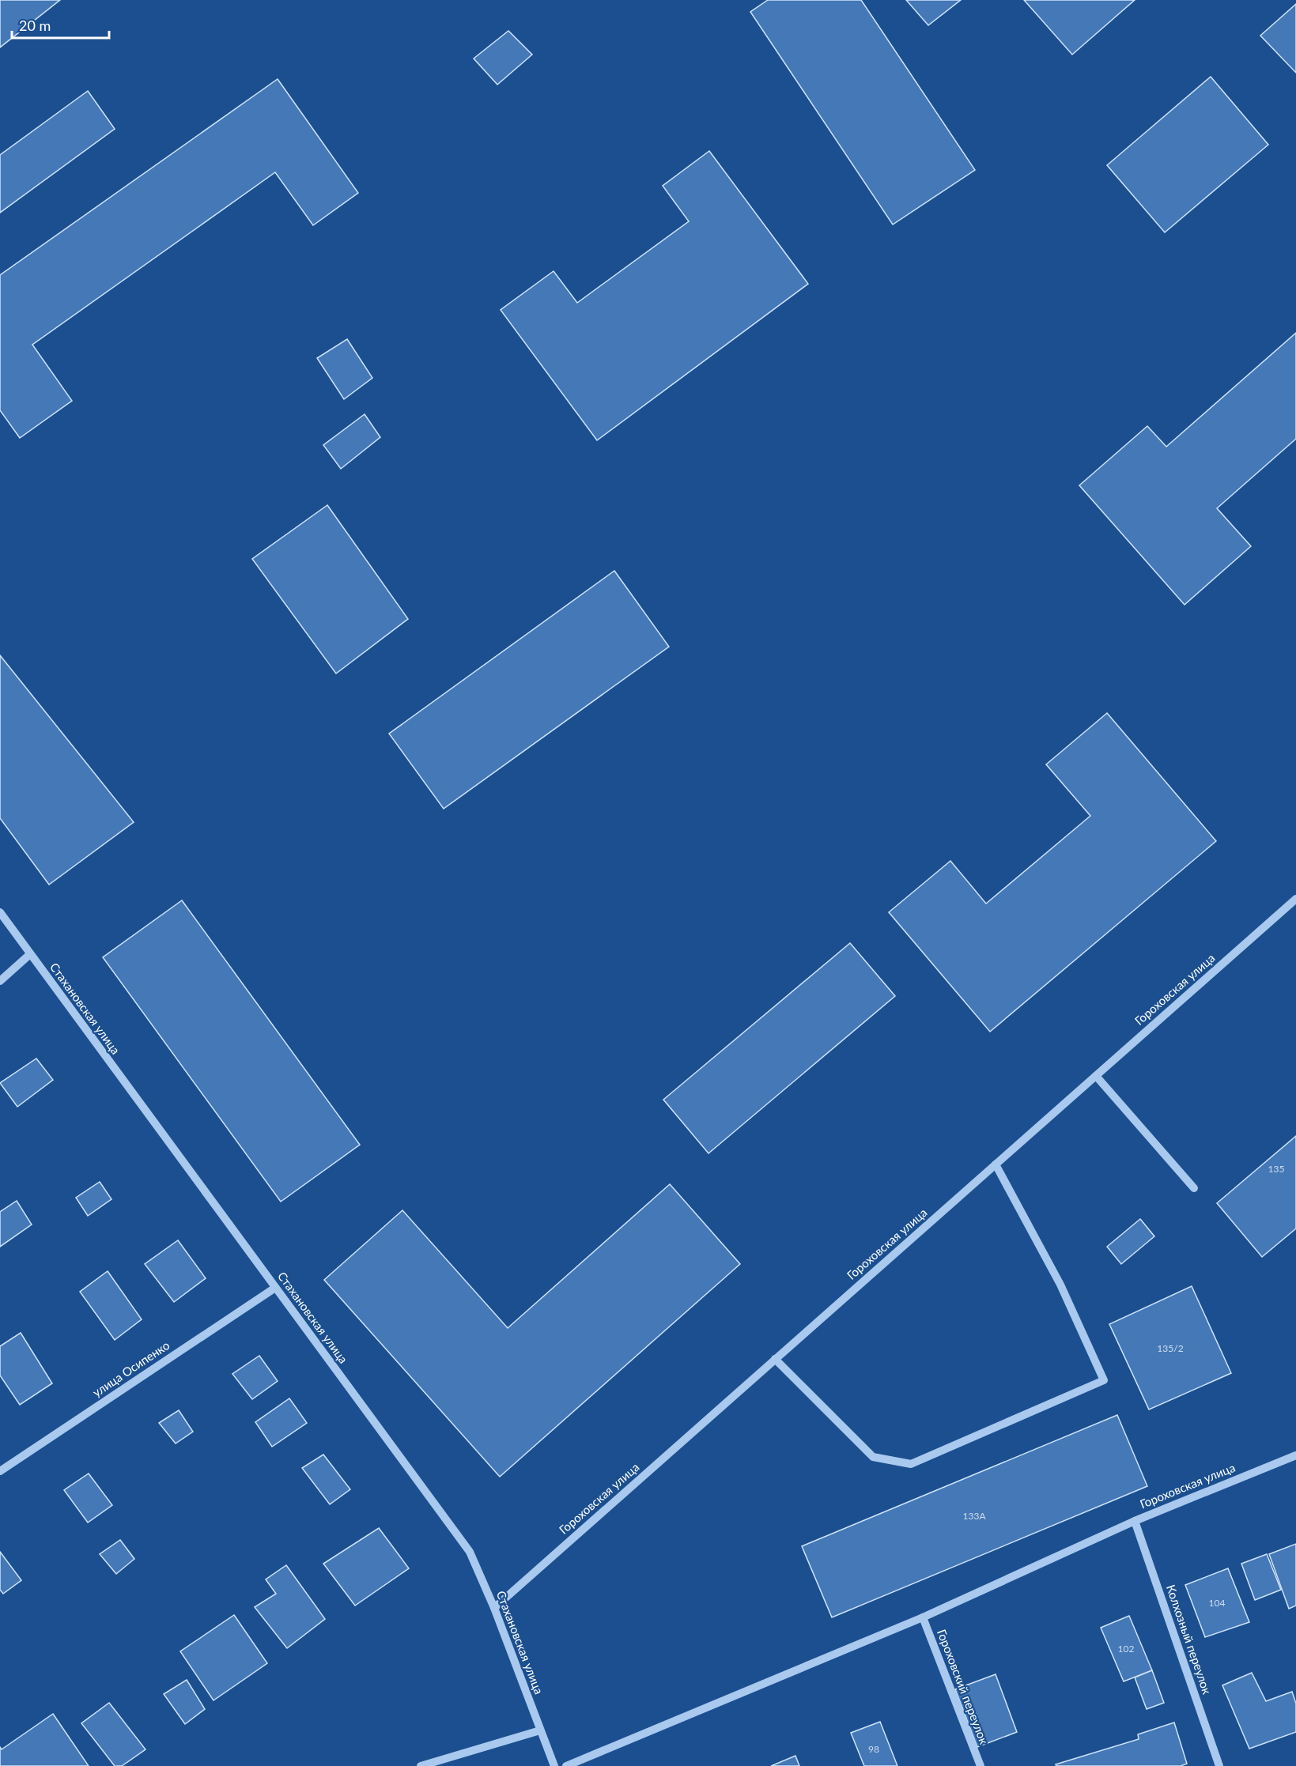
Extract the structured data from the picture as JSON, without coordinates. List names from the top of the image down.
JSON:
{
  "streets": {
    "street": [
      "Гороховская улица",
      "Стахановская улица",
      "улица Осипенко",
      "Колхозный переулок",
      "Гороховский переулок"
    ]
  },
  "crossings": [
    ["Гороховская улица", "Стахановская улица"],
    ["Гороховская улица", "Колхозный переулок"],
    ["Гороховская улица", "Гороховский переулок"],
    ["Стахановская улица", "улица Осипенко"]
  ],
  "house_numbers": [
    "135",
    "135/2",
    "133А",
    "104",
    "102",
    "98"
  ],
  "scale_bar": "20 m"
}
